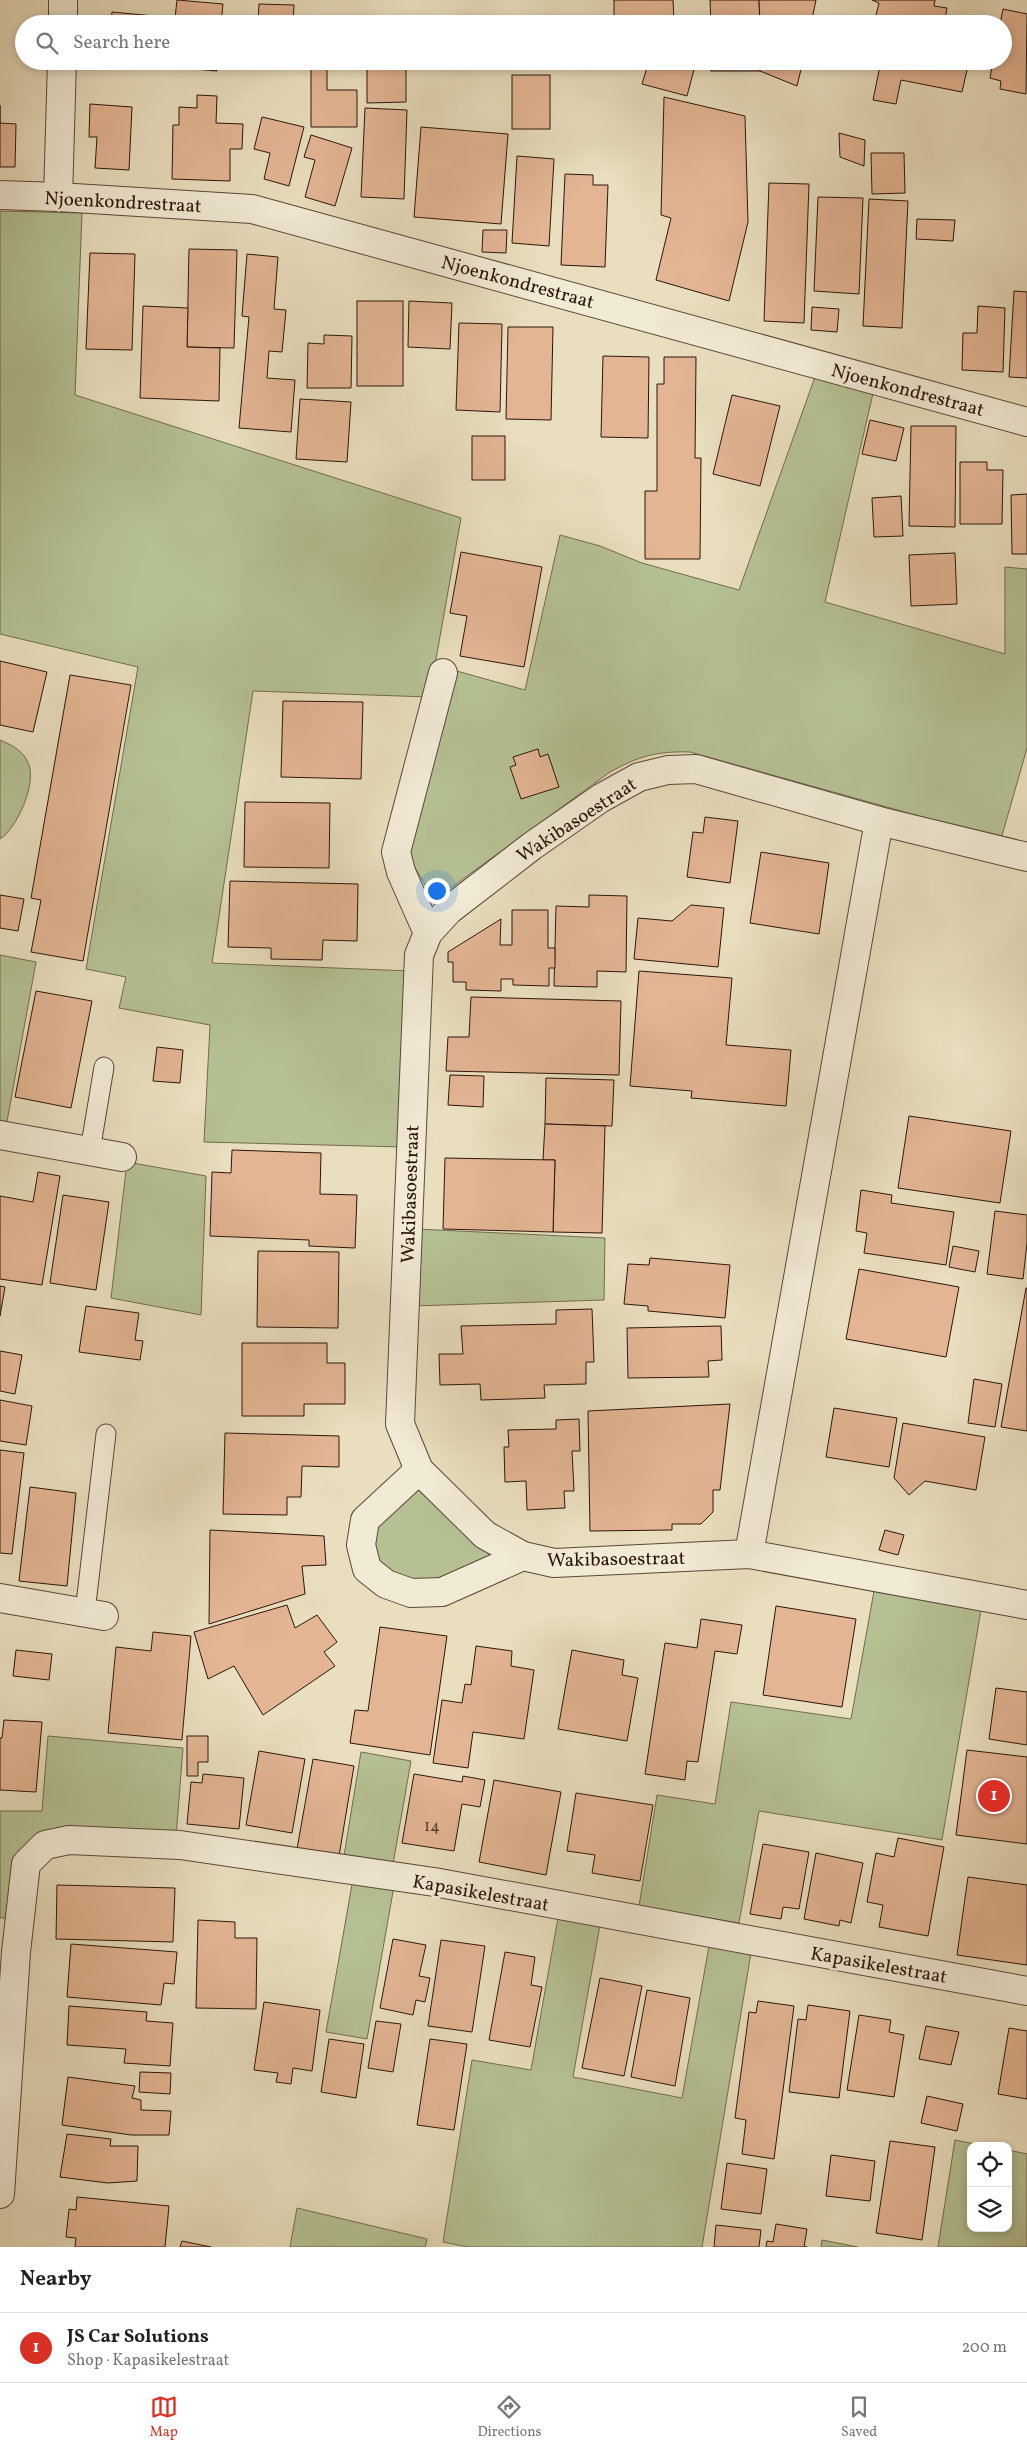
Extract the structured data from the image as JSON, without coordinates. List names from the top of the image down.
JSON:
{
  "streets": {
    "street": ["Njoenkondrestraat", "Wakibasoestraat", "Kapasikelestraat"]
  },
  "house_numbers": ["14"],
  "page": {
    "search": "Search here",
    "pins": "1",
    "heading": "Nearby",
    "list": [
      {
        "mark": "1",
        "name": "JS Car Solutions",
        "note": "Shop · Kapasikelestraat",
        "value": "200 m"
      }
    ],
    "nav": ["Map", "Directions", "Saved"]
  }
}
